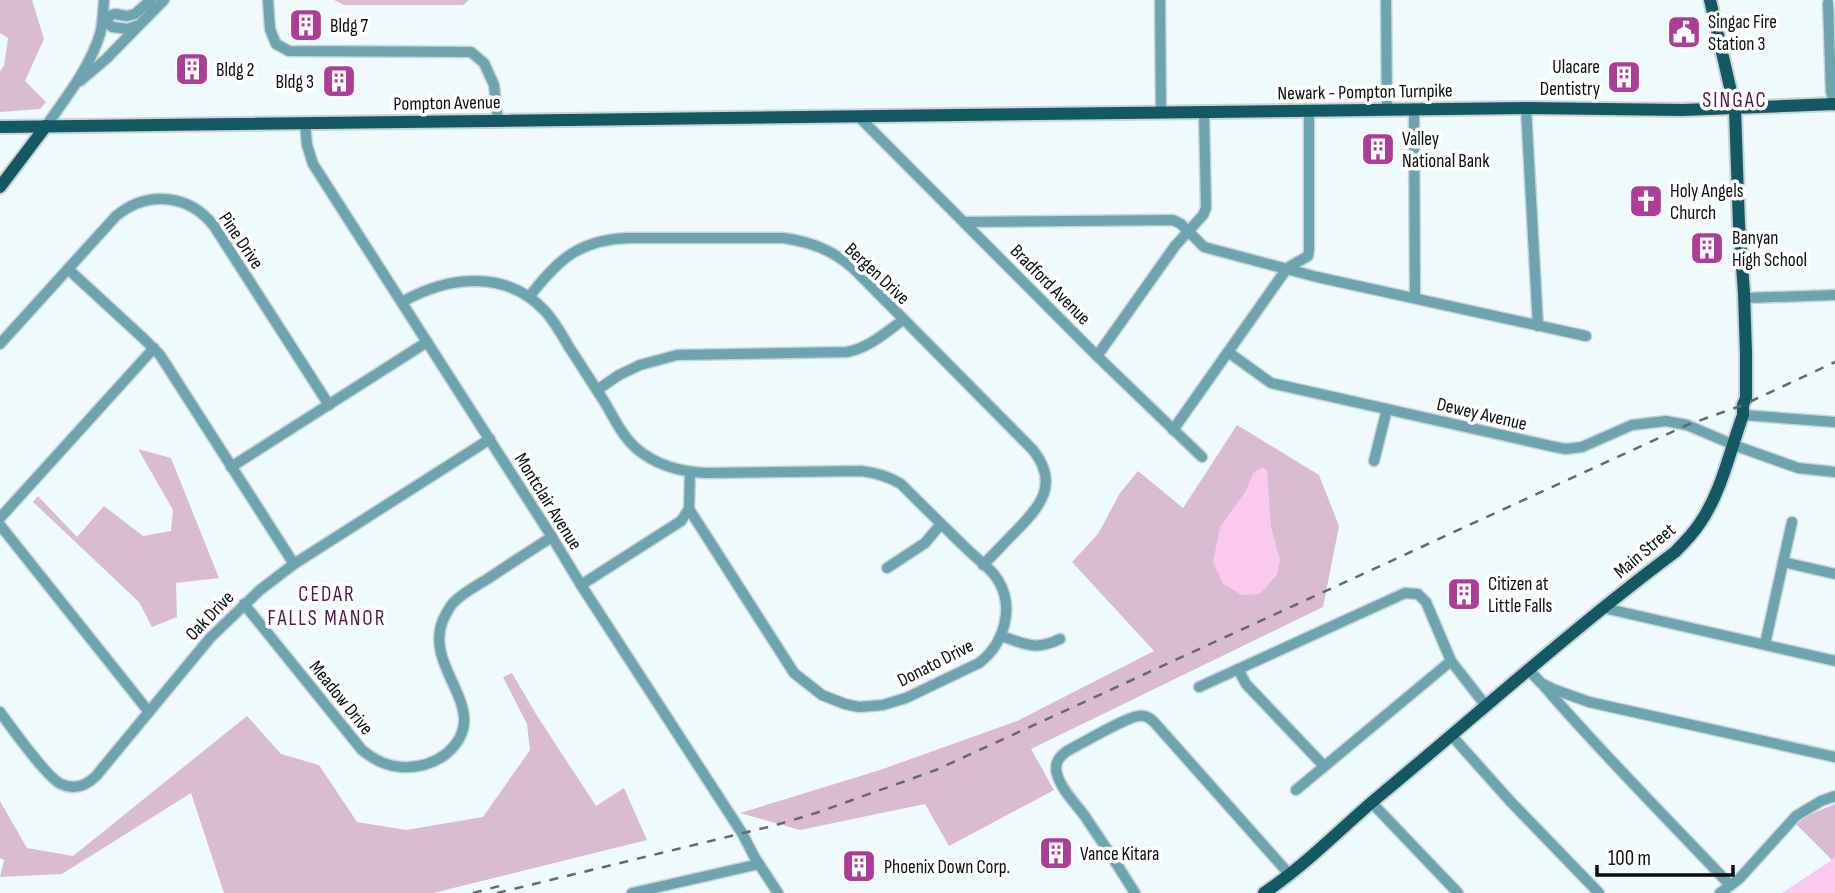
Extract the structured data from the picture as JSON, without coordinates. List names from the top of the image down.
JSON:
{
  "streets": {
    "main road": ["Newark - Pompton Turnpike", "Pompton Avenue", "Main Street"],
    "street": [
      "Pine Drive",
      "Bergen Drive",
      "Bradford Avenue",
      "Dewey Avenue",
      "Montclair Avenue",
      "Oak Drive",
      "Donato Drive",
      "Meadow Drive"
    ]
  },
  "crossings": [
    ["Newark - Pompton Turnpike", "Pompton Avenue"],
    ["Newark - Pompton Turnpike", "Main Street"],
    ["Pompton Avenue", "Bradford Avenue"],
    ["Pompton Avenue", "Montclair Avenue"],
    ["Dewey Avenue", "Main Street"],
    ["Montclair Avenue", "Oak Drive"],
    ["Montclair Avenue", "Meadow Drive"],
    ["Oak Drive", "Meadow Drive"]
  ],
  "districts": ["SINGAC", "CEDAR FALLS MANOR"],
  "places": {
    "building": [
      "Bldg 7",
      "Bldg 2",
      "Ulacare Dentistry",
      "Bldg 3",
      "Valley National Bank",
      "Banyan High School",
      "Citizen at Little Falls",
      "Vance Kitara",
      "Phoenix Down Corp."
    ],
    "public building": ["Singac Fire Station 3"],
    "church": ["Holy Angels Church"]
  },
  "scale_bar": "100 m"
}
